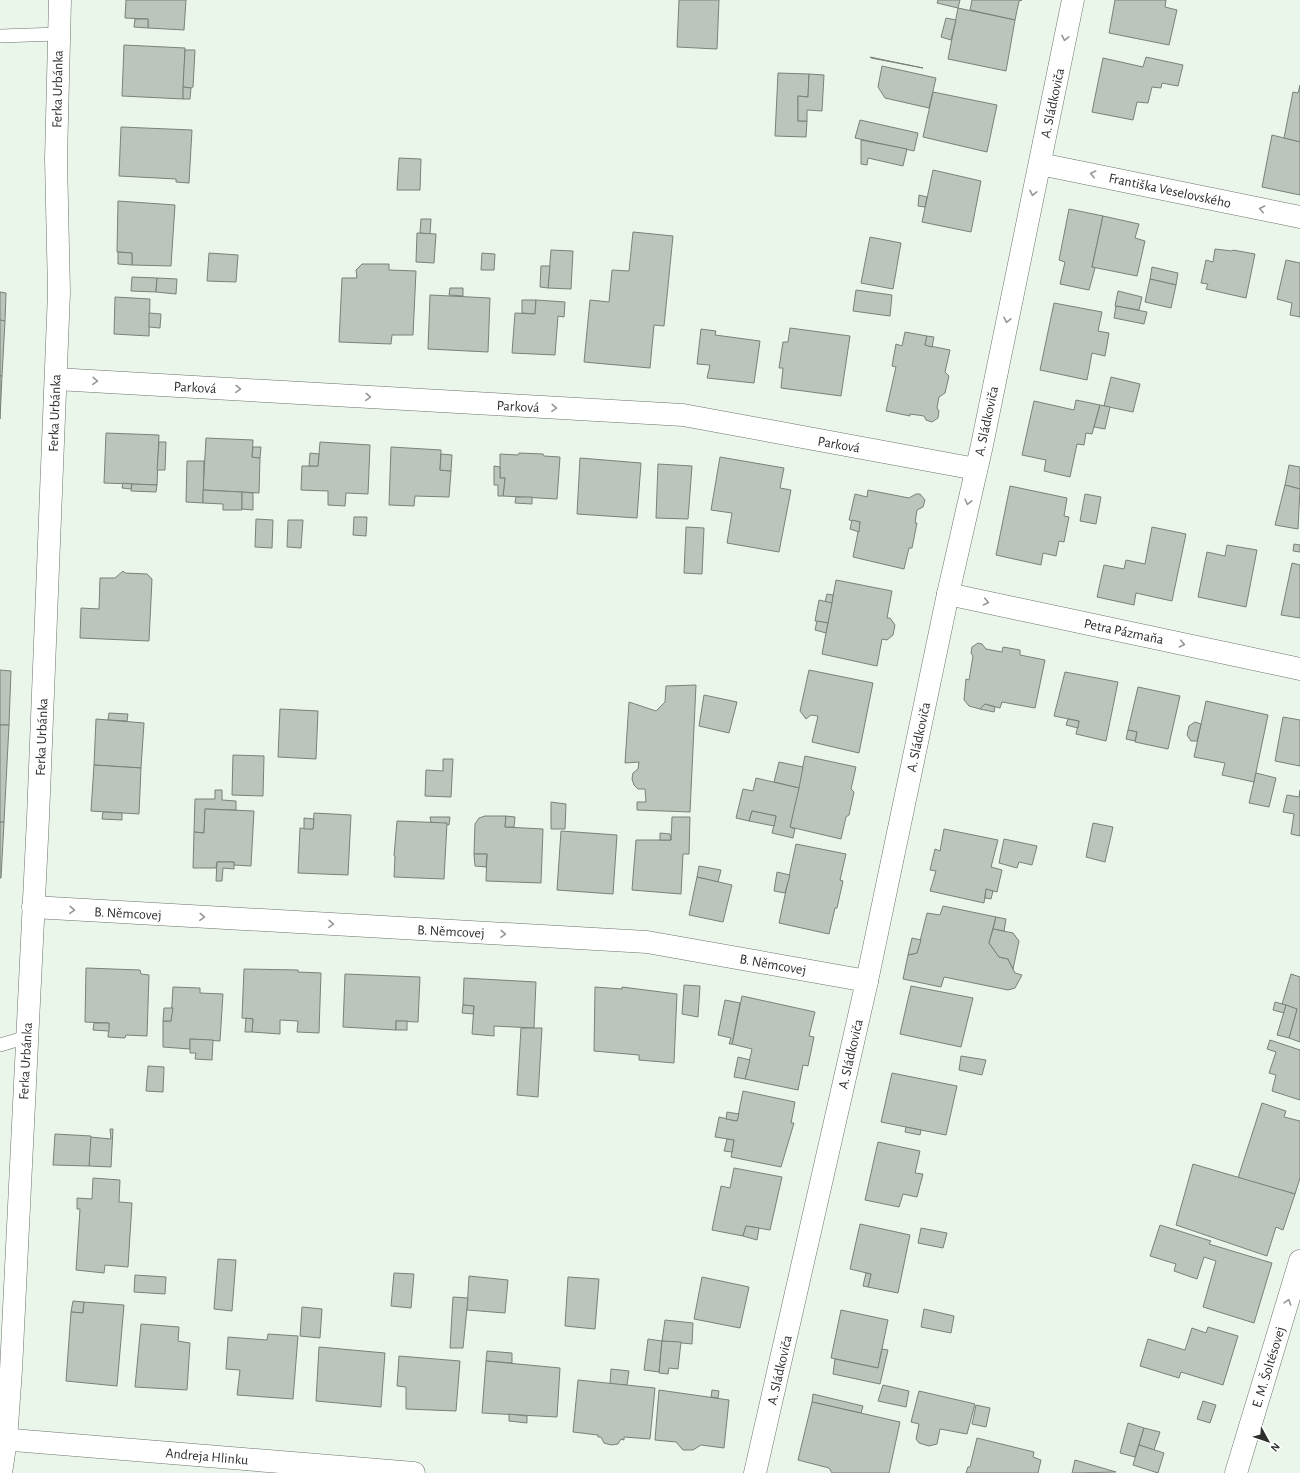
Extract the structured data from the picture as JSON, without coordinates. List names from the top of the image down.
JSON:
{
  "streets": {
    "street": [
      "Ferka Urbánka",
      "A. Sládkoviča",
      "Františka Veselovského",
      "Parková",
      "Petra Pázmaňa",
      "B. Němcovej",
      "E. M. Šoltésovej",
      "Andreja Hlinku"
    ]
  },
  "crossings": [
    ["Ferka Urbánka", "Parková"],
    ["Ferka Urbánka", "B. Němcovej"],
    ["Ferka Urbánka", "Andreja Hlinku"],
    ["A. Sládkoviča", "Františka Veselovského"],
    ["A. Sládkoviča", "Parková"],
    ["A. Sládkoviča", "Petra Pázmaňa"],
    ["A. Sládkoviča", "B. Němcovej"]
  ],
  "one_way": [
    "A. Sládkoviča",
    "Františka Veselovského",
    "Parková",
    "Petra Pázmaňa",
    "B. Němcovej",
    "E. M. Šoltésovej"
  ],
  "north": "bottom right"
}
